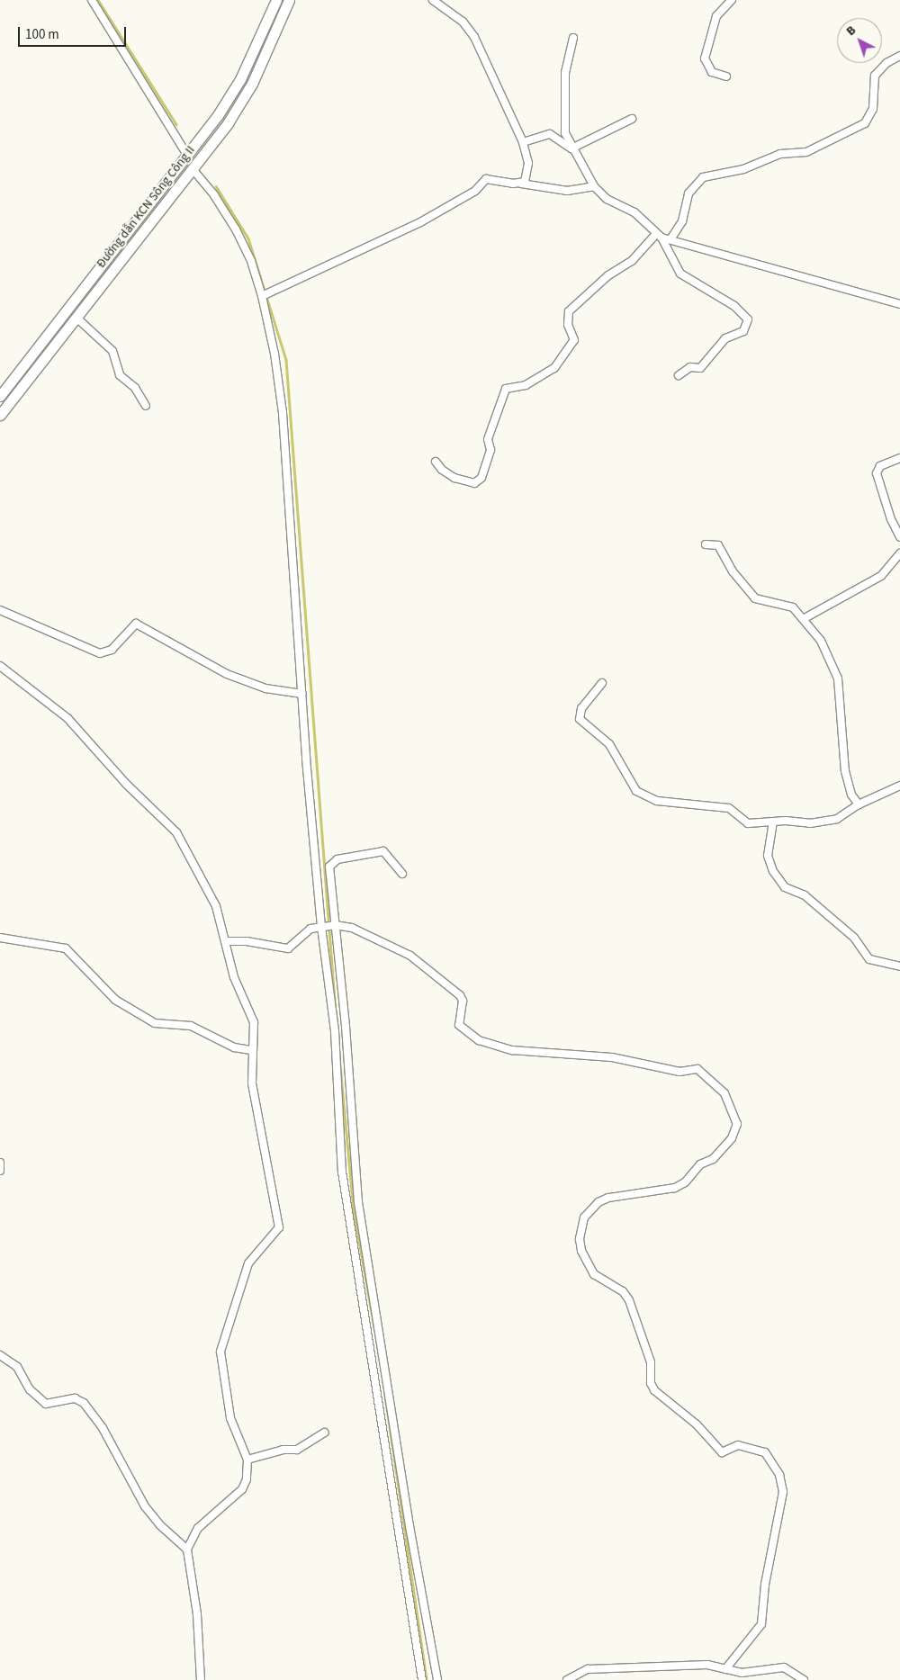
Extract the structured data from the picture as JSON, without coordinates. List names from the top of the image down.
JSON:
{
  "streets": {
    "street": ["Đường dẫn KCN Sông Công II"]
  },
  "scale_bar": "100 m",
  "north": "top left"
}
